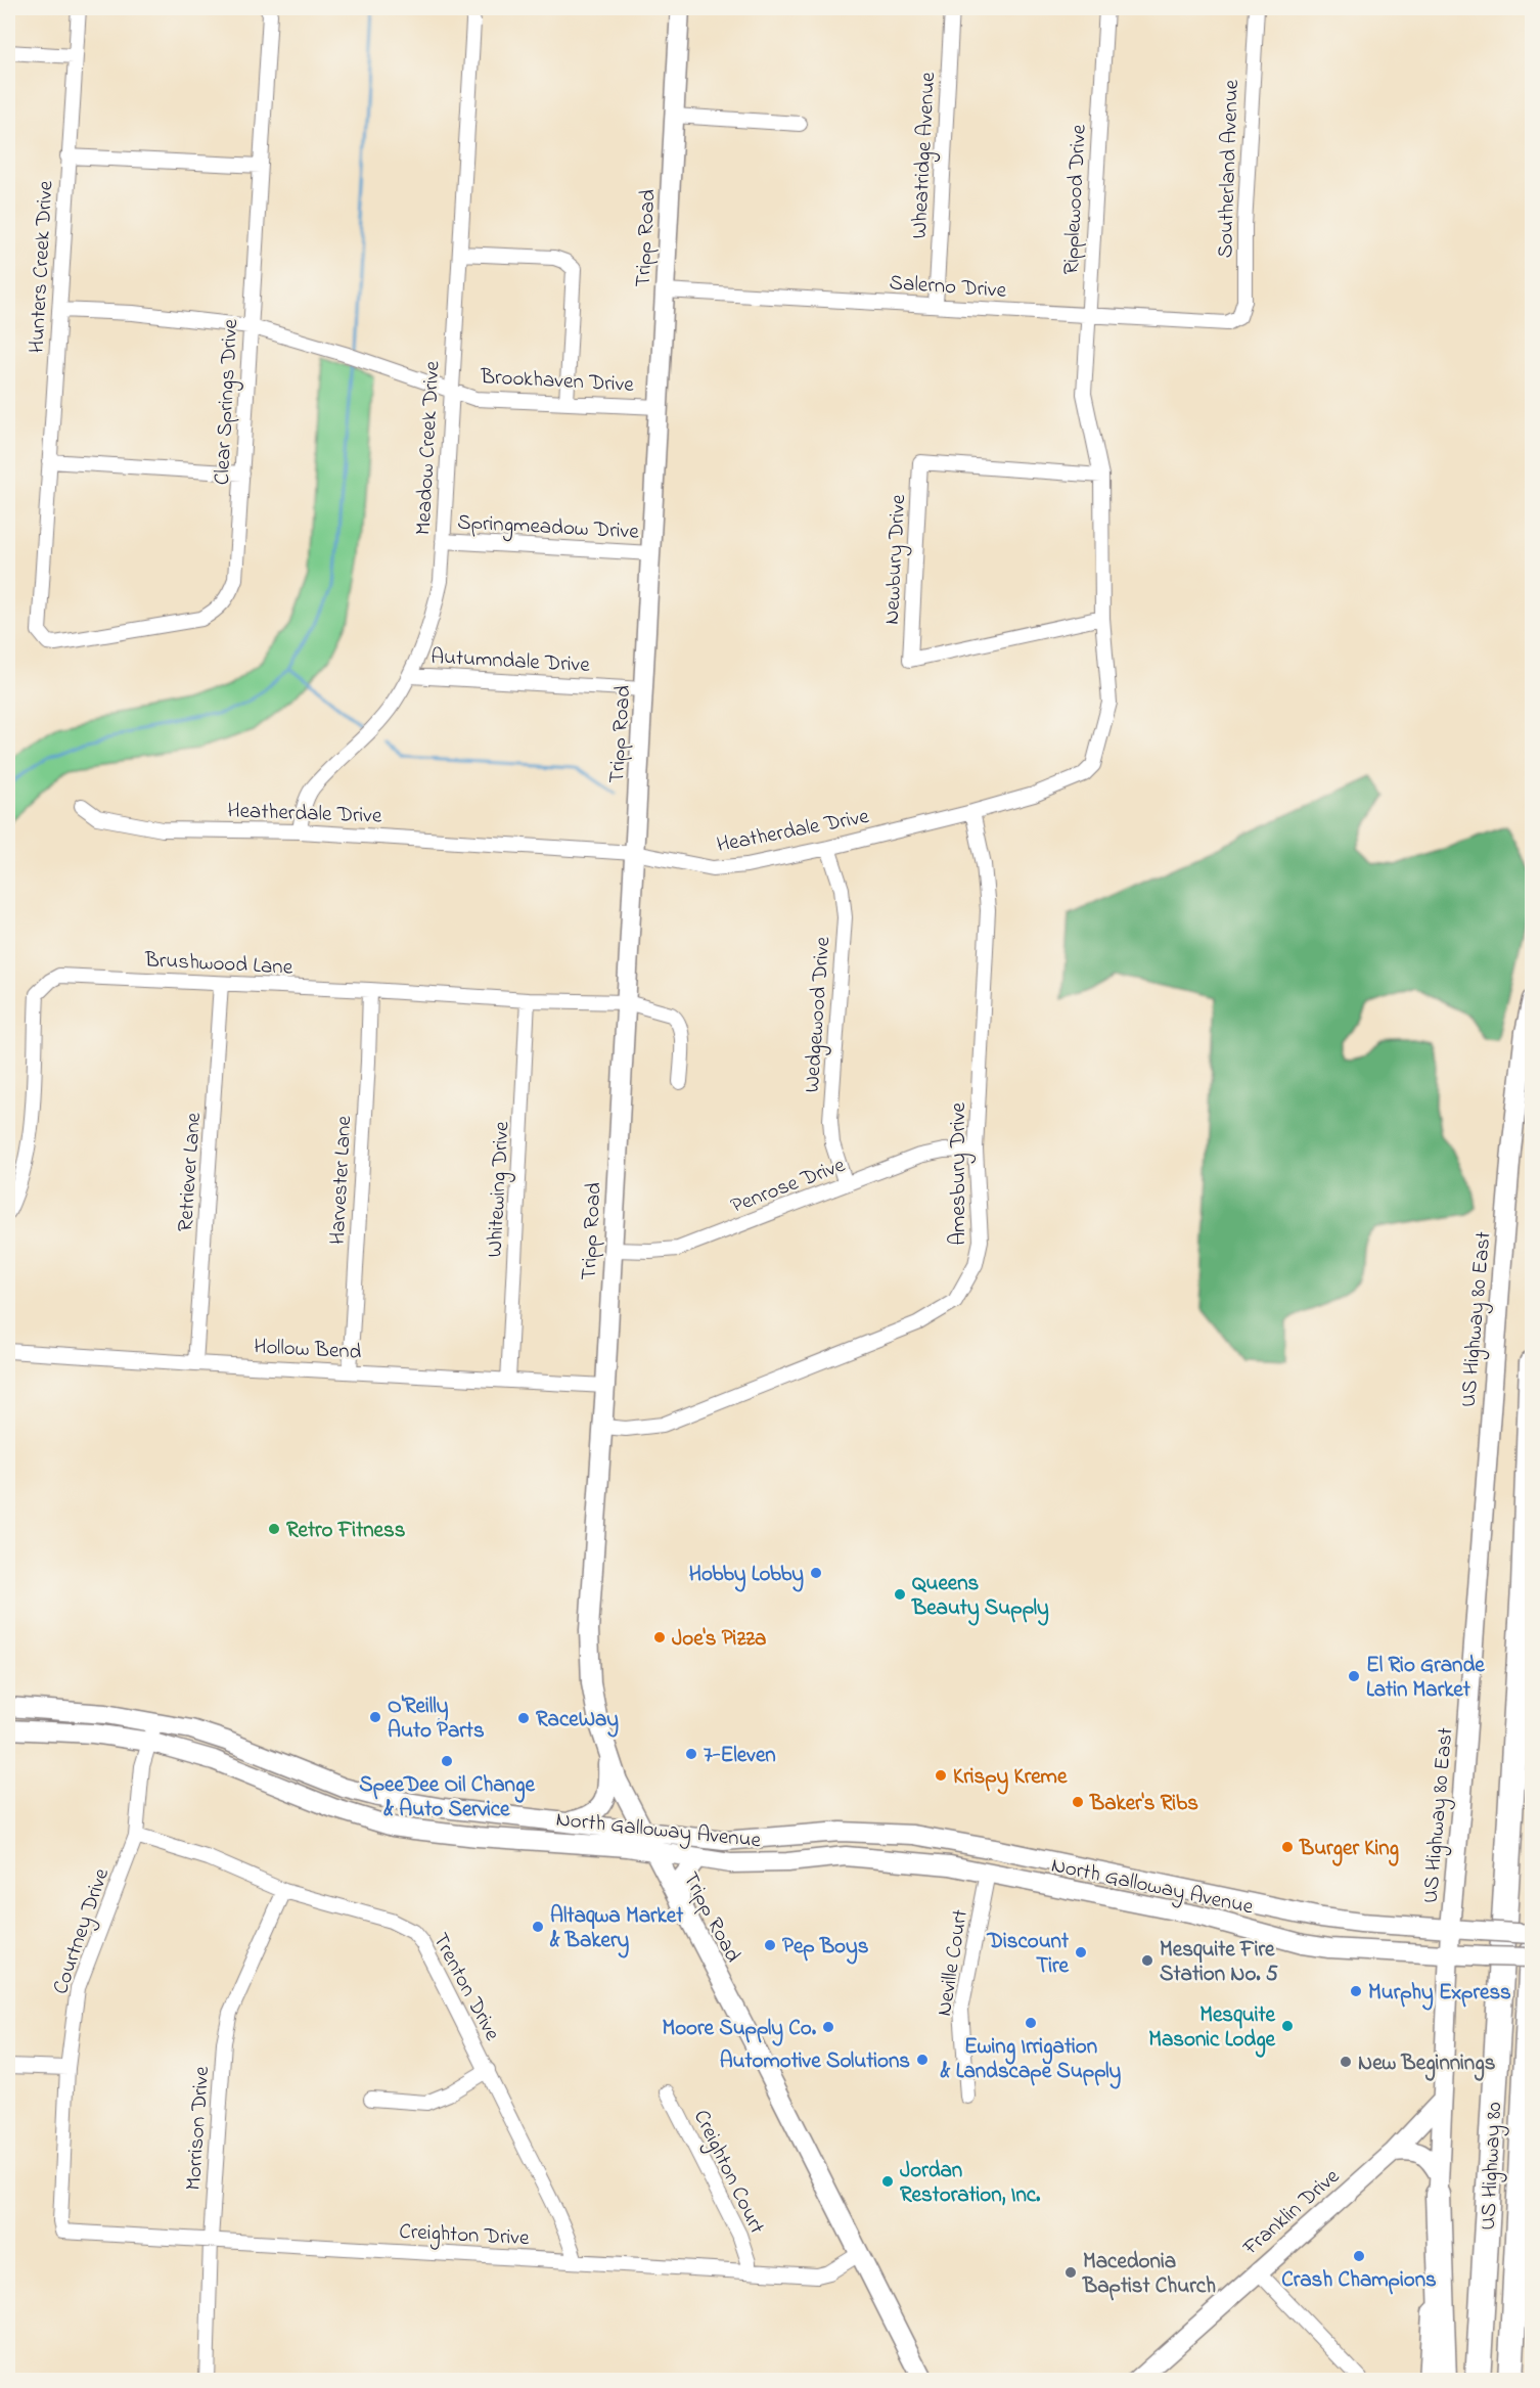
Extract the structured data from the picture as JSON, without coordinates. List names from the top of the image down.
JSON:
{
  "streets": {
    "highway": ["US Highway 80"],
    "main road": [
      "Tripp Road",
      "US Highway 80 East",
      "North Galloway Avenue",
      "Franklin Drive"
    ],
    "street": [
      "Wheatridge Avenue",
      "Southerland Avenue",
      "Ripplewood Drive",
      "Hunters Creek Drive",
      "Salerno Drive",
      "Brookhaven Drive",
      "Clear Springs Drive",
      "Meadow Creek Drive",
      "Springmeadow Drive",
      "Newbury Drive",
      "Autumndale Drive",
      "Heatherdale Drive",
      "Brushwood Lane",
      "Wedgewood Drive",
      "Retriever Lane",
      "Amesbury Drive",
      "Harvester Lane",
      "Penrose Drive",
      "Whitewing Drive",
      "Hollow Bend",
      "Courtney Drive",
      "Neville Court",
      "Trenton Drive",
      "Morrison Drive",
      "Creighton Court",
      "Creighton Drive"
    ]
  },
  "crossings": [
    ["Wheatridge Avenue", "Salerno Drive"],
    ["Southerland Avenue", "Salerno Drive"],
    ["Ripplewood Drive", "Salerno Drive"],
    ["Ripplewood Drive", "Heatherdale Drive"],
    ["Tripp Road", "Salerno Drive"],
    ["Tripp Road", "Brookhaven Drive"],
    ["Tripp Road", "Springmeadow Drive"],
    ["Tripp Road", "Autumndale Drive"],
    ["Tripp Road", "Heatherdale Drive"],
    ["Tripp Road", "Brushwood Lane"],
    ["Tripp Road", "Amesbury Drive"],
    ["Tripp Road", "Penrose Drive"],
    ["Tripp Road", "Hollow Bend"],
    ["Tripp Road", "North Galloway Avenue"],
    ["Tripp Road", "Creighton Drive"],
    ["Hunters Creek Drive", "Brookhaven Drive"],
    ["Hunters Creek Drive", "Clear Springs Drive"],
    ["Brookhaven Drive", "Clear Springs Drive"],
    ["Brookhaven Drive", "Meadow Creek Drive"],
    ["Meadow Creek Drive", "Springmeadow Drive"],
    ["Meadow Creek Drive", "Autumndale Drive"],
    ["Meadow Creek Drive", "Heatherdale Drive"],
    ["Newbury Drive", "Heatherdale Drive"],
    ["Heatherdale Drive", "Wedgewood Drive"],
    ["Heatherdale Drive", "Amesbury Drive"],
    ["Brushwood Lane", "Retriever Lane"],
    ["Brushwood Lane", "Harvester Lane"],
    ["Brushwood Lane", "Whitewing Drive"],
    ["Wedgewood Drive", "Penrose Drive"],
    ["Retriever Lane", "Hollow Bend"],
    ["Amesbury Drive", "Penrose Drive"],
    ["Harvester Lane", "Hollow Bend"],
    ["Whitewing Drive", "Hollow Bend"],
    ["US Highway 80 East", "North Galloway Avenue"],
    ["US Highway 80 East", "Franklin Drive"],
    ["North Galloway Avenue", "Courtney Drive"],
    ["North Galloway Avenue", "Neville Court"],
    ["North Galloway Avenue", "US Highway 80"],
    ["Courtney Drive", "Trenton Drive"],
    ["Courtney Drive", "Creighton Drive"],
    ["Trenton Drive", "Morrison Drive"],
    ["Trenton Drive", "Creighton Drive"],
    ["Morrison Drive", "Creighton Drive"],
    ["Creighton Court", "Creighton Drive"]
  ],
  "places": [
    "Retro Fitness",
    "Hobby Lobby",
    "Queens Beauty Supply",
    "Joe's Pizza",
    "El Rio Grande Latin Market",
    "O'Reilly Auto Parts",
    "RaceWay",
    "7-Eleven",
    "SpeeDee Oil Change & Auto Service",
    "Krispy Kreme",
    "Baker's Ribs",
    "Burger King",
    "Altaqwa Market & Bakery",
    "Pep Boys",
    "Discount Tire",
    "Mesquite Fire Station No. 5",
    "Murphy Express",
    "Ewing Irrigation & Landscape Supply",
    "Mesquite Masonic Lodge",
    "Moore Supply Co.",
    "Automotive Solutions",
    "New Beginnings",
    "Jordan Restoration, Inc.",
    "Crash Champions",
    "Macedonia Baptist Church"
  ]
}
